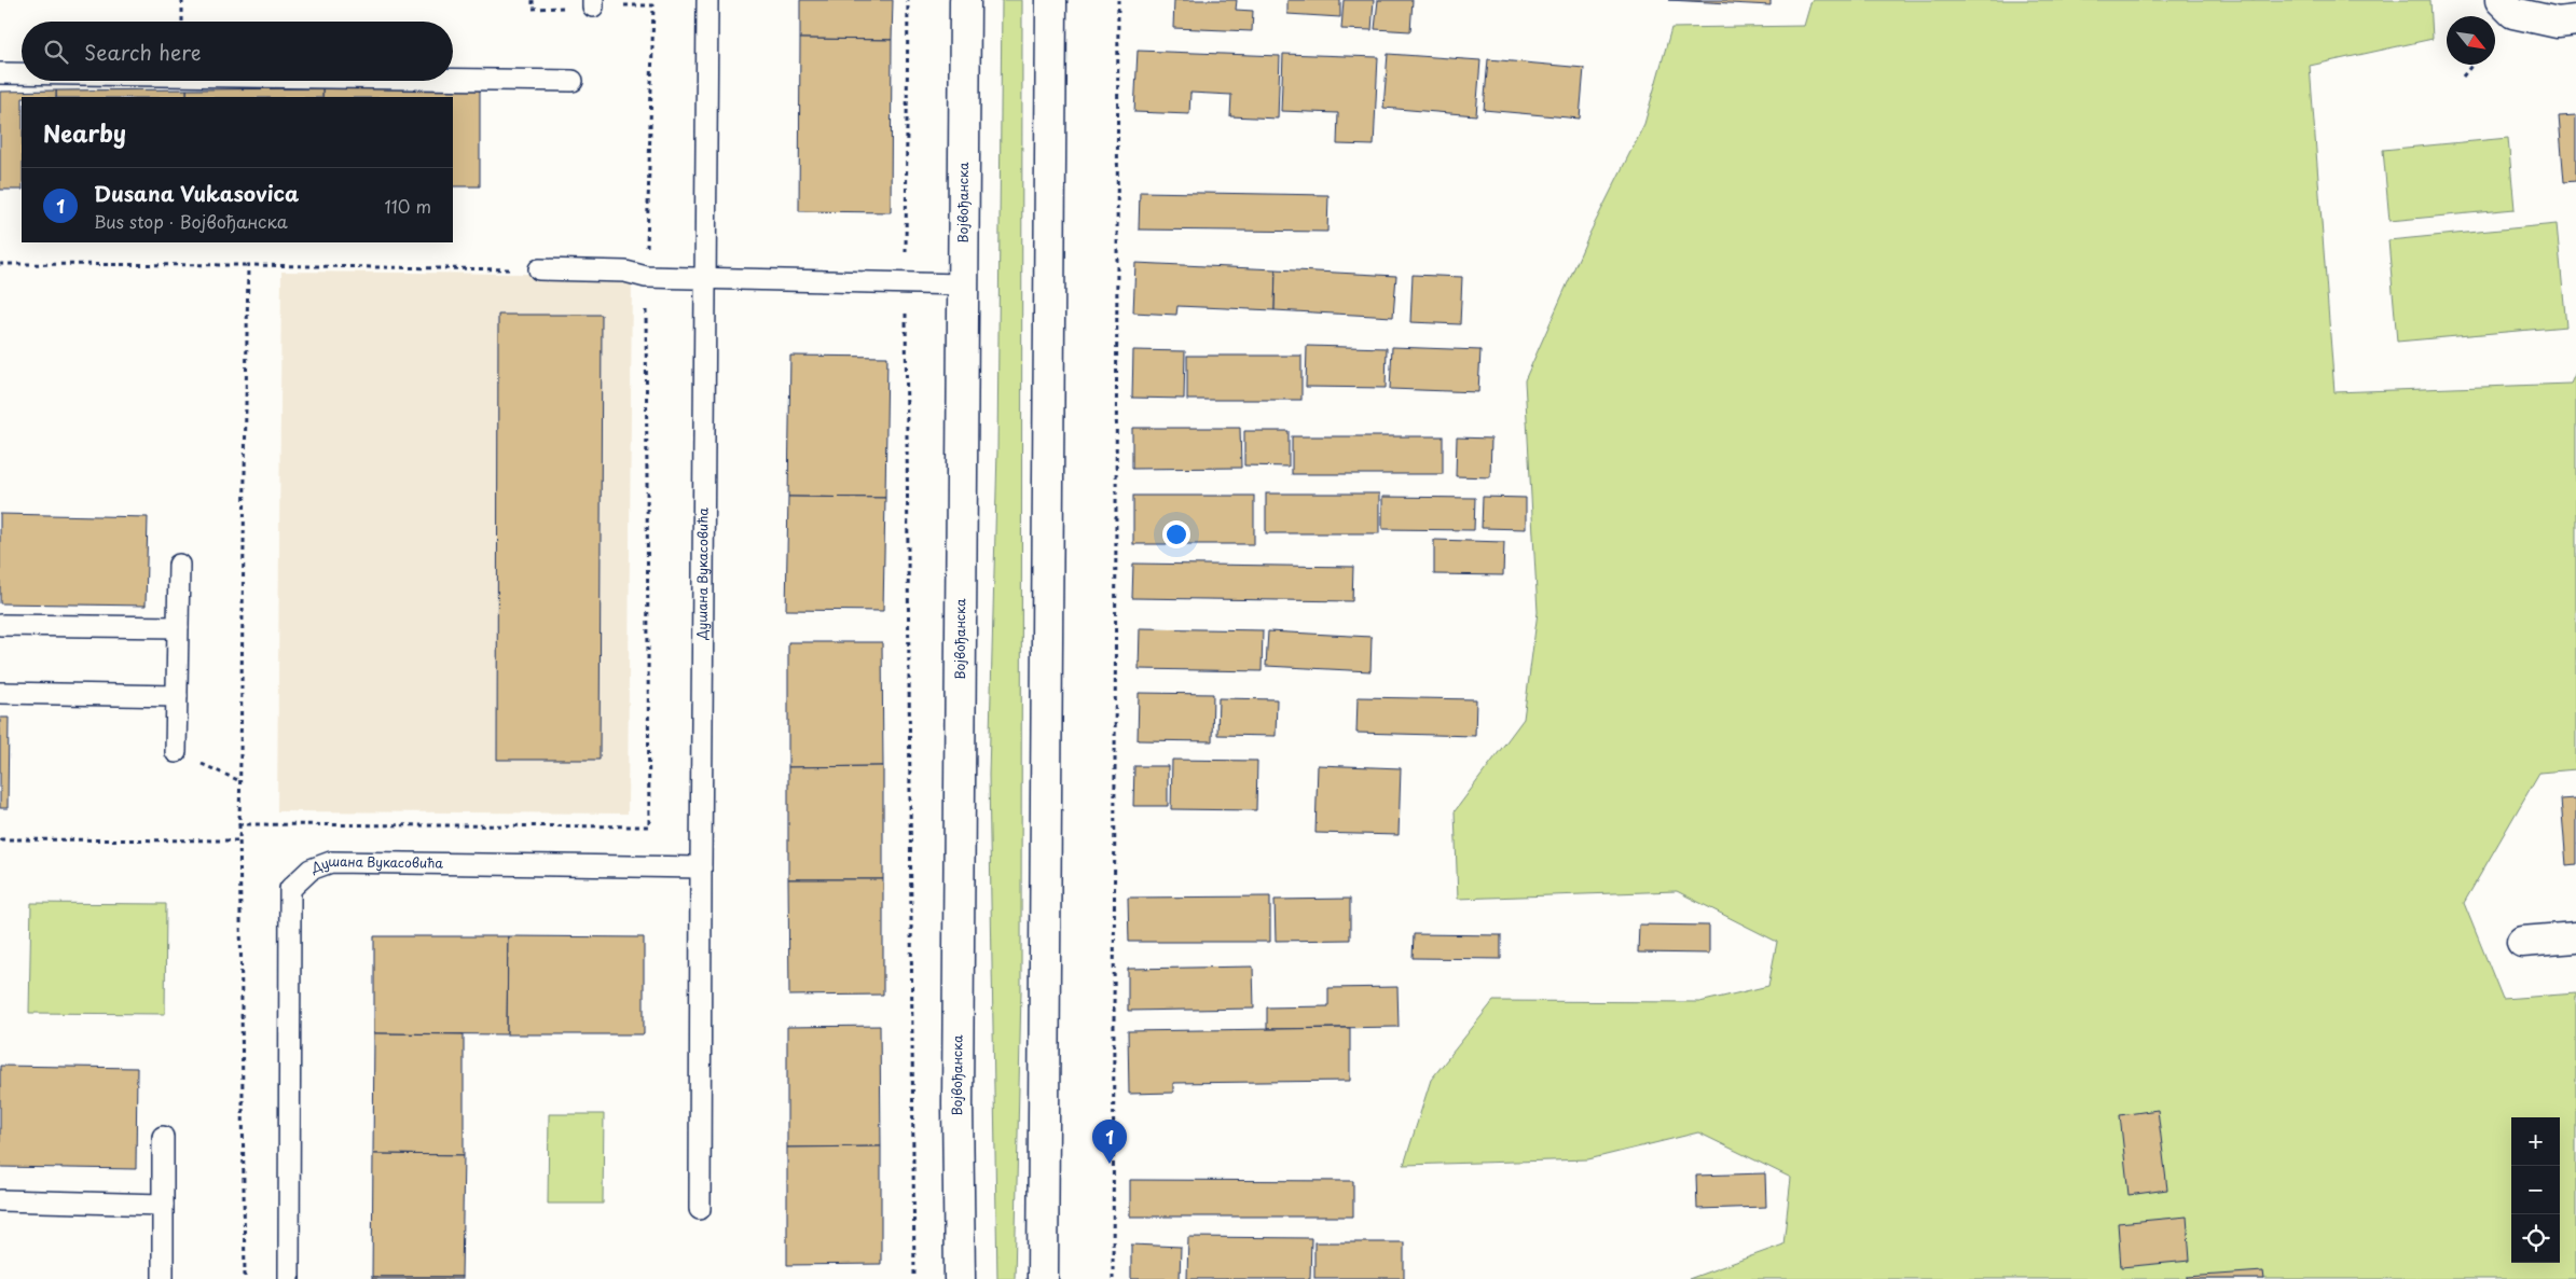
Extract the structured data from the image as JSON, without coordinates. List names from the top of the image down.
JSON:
{
  "streets": {
    "main road": ["Војвођанска"],
    "lane": ["Душана Вукасовића"]
  },
  "north": "bottom right",
  "page": {
    "search": "Search here",
    "heading": "Nearby",
    "list": [
      {
        "mark": "1",
        "name": "Dusana Vukasovica",
        "note": "Bus stop · Војвођанска",
        "value": "110 m"
      }
    ],
    "map_buttons": ["+", "−"],
    "pins": "1"
  }
}
